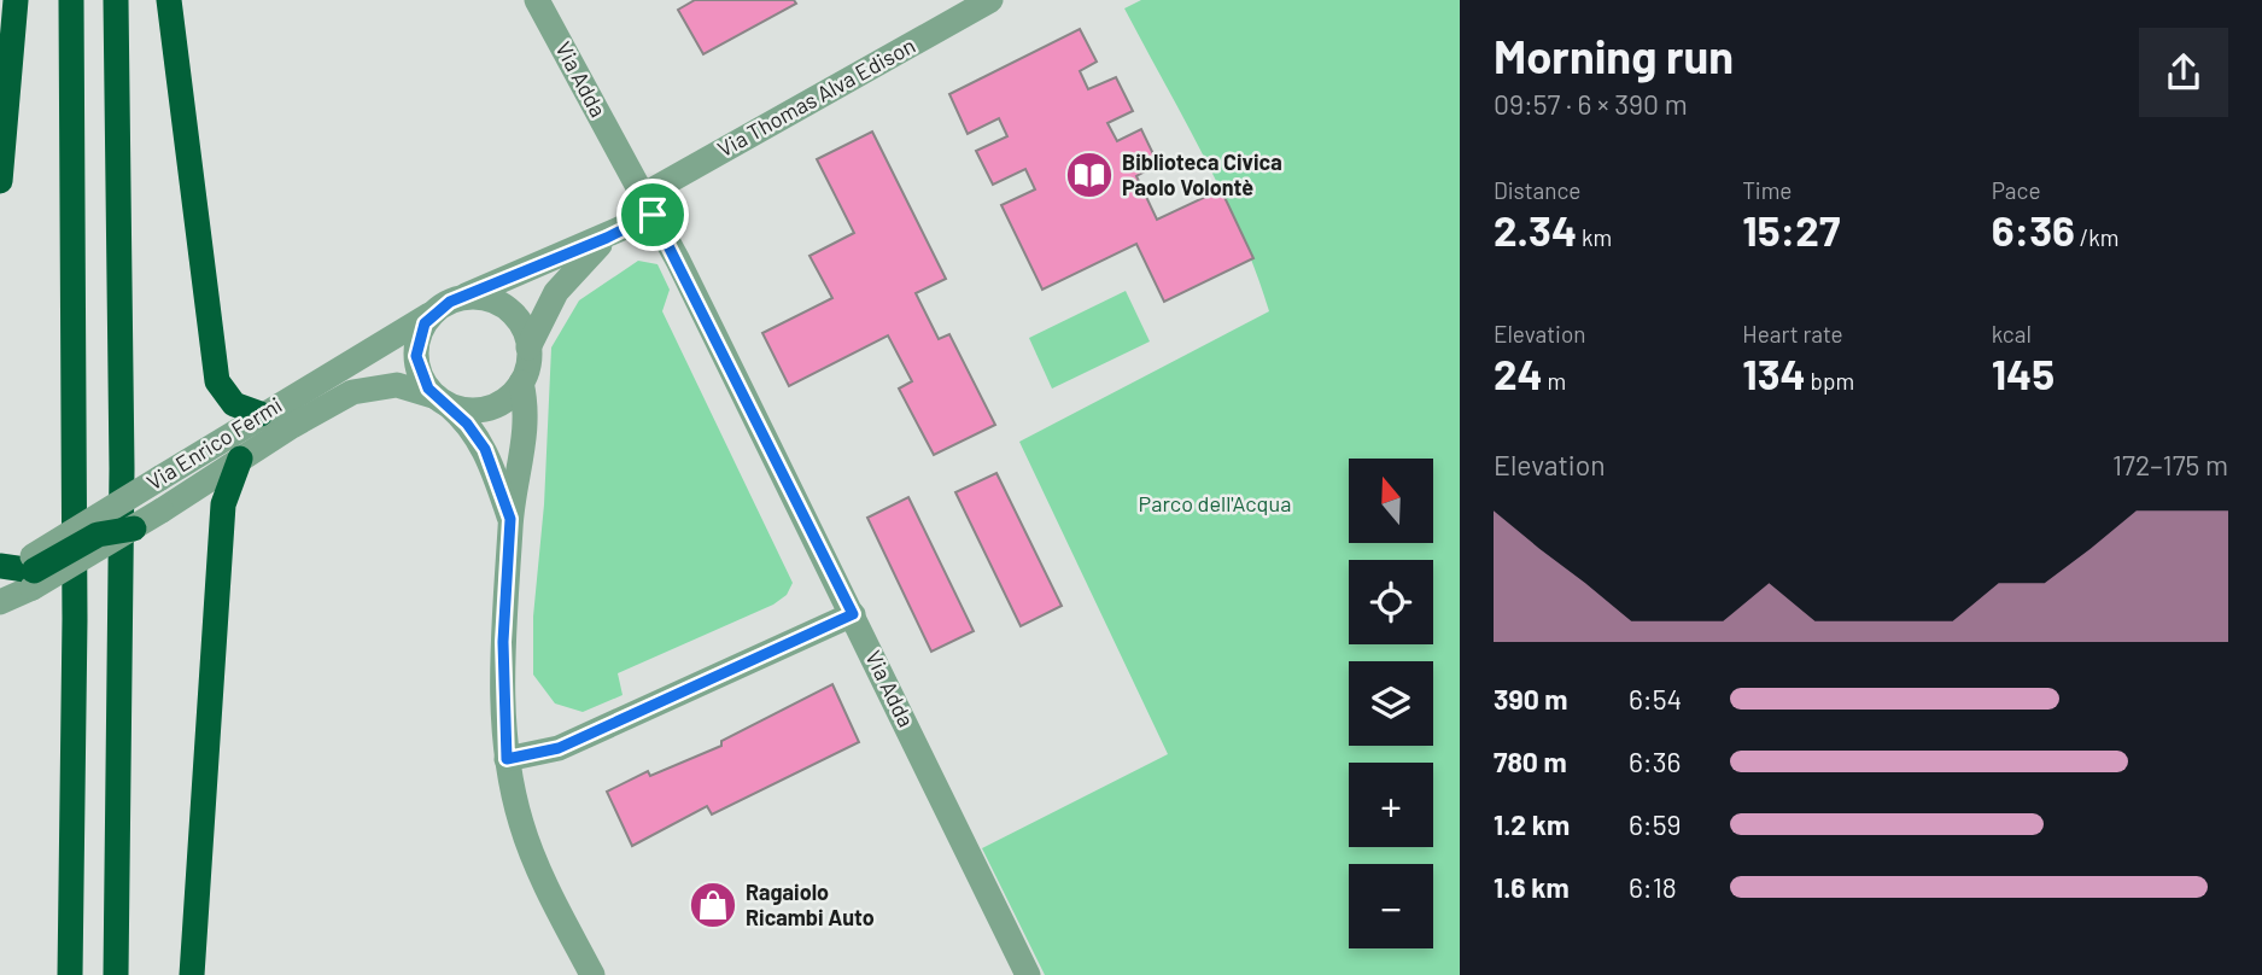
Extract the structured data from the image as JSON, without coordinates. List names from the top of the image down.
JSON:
{
  "streets": {
    "street": ["Via Adda", "Via Thomas Alva Edison", "Via Enrico Fermi"]
  },
  "crossings": [
    ["Via Adda", "Via Thomas Alva Edison"]
  ],
  "parks": ["Parco dell'Acqua"],
  "places": {
    "library": ["Biblioteca Civica Paolo Volontè"],
    "shop": ["Ragaiolo Ricambi Auto"]
  },
  "north": "top",
  "page": {
    "heading": ["Morning run", "09:57 · 6 × 390 m"],
    "stats": [
      ["Distance", "2.34 km"],
      ["Time", "15:27"],
      ["Pace", "6:36 /km"],
      ["Elevation", "24 m"],
      ["Heart rate", "134 bpm"],
      ["kcal", "145"]
    ],
    "chart": ["Elevation", "172–175 m"],
    "map_buttons": ["+", "−"],
    "list": [
      {
        "name": "390 m",
        "note": "6:54"
      },
      {
        "name": "780 m",
        "note": "6:36"
      },
      {
        "name": "1.2 km",
        "note": "6:59"
      },
      {
        "name": "1.6 km",
        "note": "6:18"
      }
    ]
  }
}
